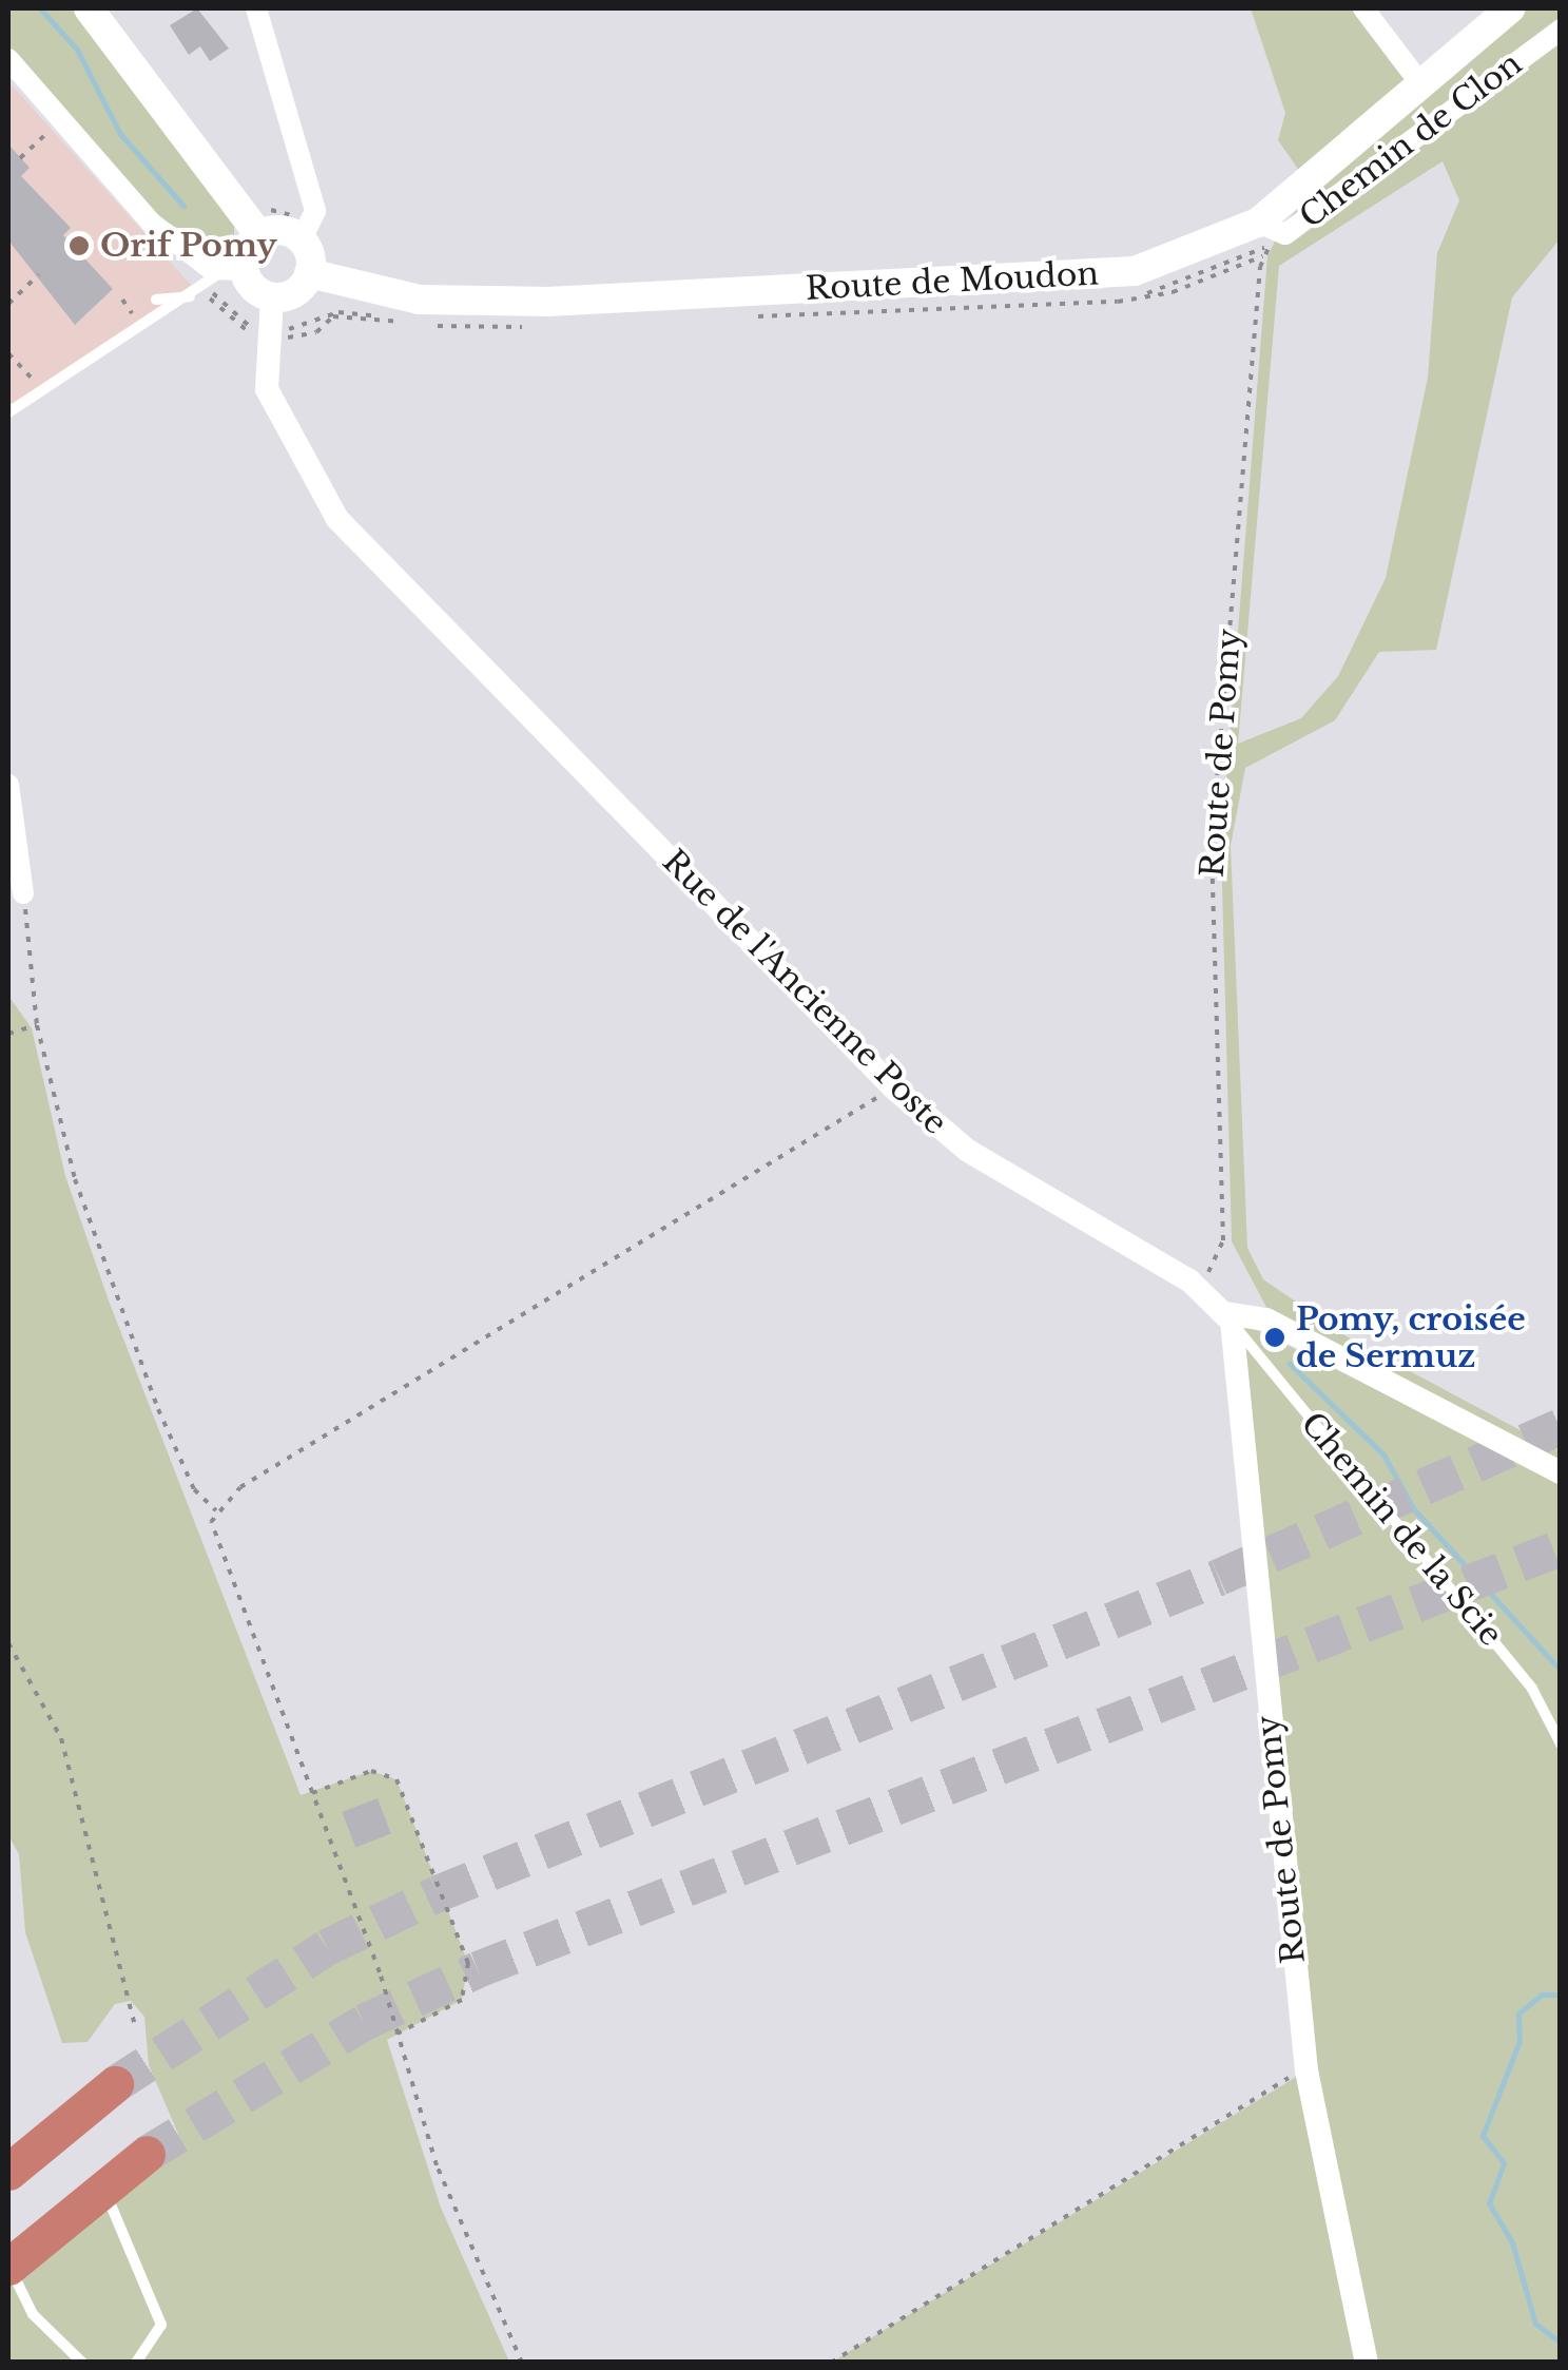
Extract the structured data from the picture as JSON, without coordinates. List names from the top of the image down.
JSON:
{
  "streets": {
    "main road": ["Route de Moudon"],
    "street": ["Chemin de Clon", "Route de Pomy", "Rue de l'Ancienne Poste"],
    "lane": ["Chemin de la Scie"]
  },
  "crossings": [
    ["Chemin de Clon", "Route de Moudon"],
    ["Chemin de Clon", "Route de Pomy"],
    ["Route de Moudon", "Route de Pomy"],
    ["Route de Pomy", "Rue de l'Ancienne Poste"],
    ["Route de Pomy", "Chemin de la Scie"],
    ["Rue de l'Ancienne Poste", "Chemin de la Scie"]
  ],
  "places": ["Orif Pomy", "Pomy, croisée de Sermuz"]
}
